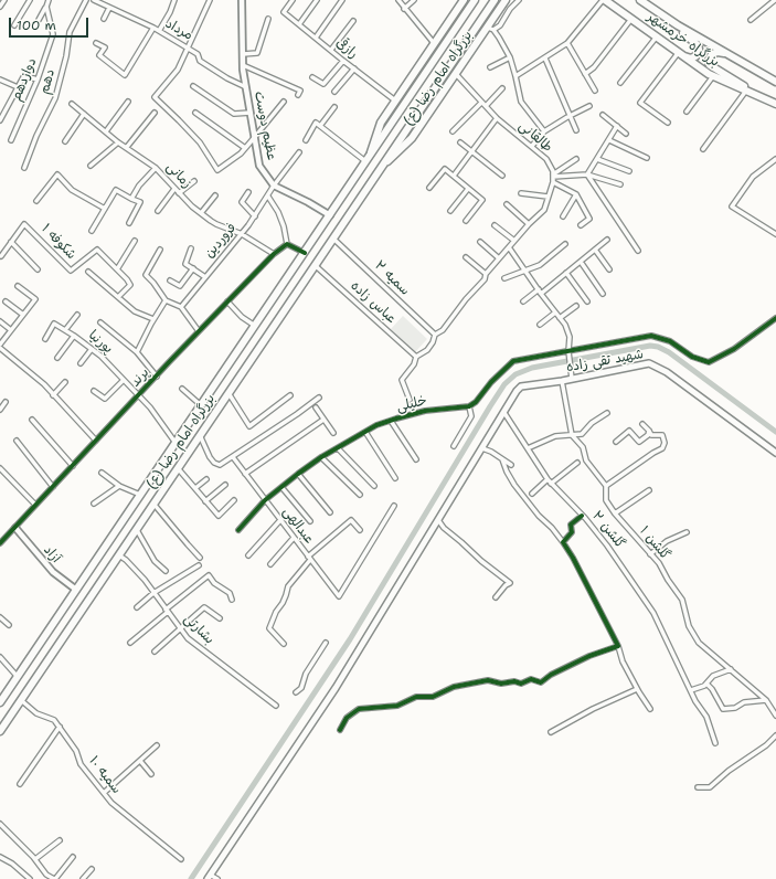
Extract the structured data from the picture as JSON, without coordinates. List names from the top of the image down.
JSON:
{
  "streets": {
    "main road": ["بزرگراه خرمشهر", "بزرگراه امام رضا (ع)", "شهید تقی زاده"],
    "street": [
      "مرداد",
      "رازقی",
      "دوازدهم",
      "دهم",
      "عظیم دوست",
      "طالقانی",
      "زمانی",
      "فروردین",
      "شکوفه ۱",
      "سمیه ۲",
      "عباس زاده",
      "پورنیا",
      "پرند",
      "خلیلی",
      "عبدالهی",
      "گلشن ۲",
      "گلشن ۱",
      "آزاد",
      "بشارتی",
      "سمیه ۱۰"
    ]
  },
  "crossings": [
    ["مرداد", "عظیم دوست"],
    ["رازقی", "بزرگراه امام رضا (ع)"],
    ["بزرگراه امام رضا (ع)", "عظیم دوست"],
    ["بزرگراه امام رضا (ع)", "طالقانی"],
    ["بزرگراه امام رضا (ع)", "سمیه ۲"],
    ["بزرگراه امام رضا (ع)", "عباس زاده"],
    ["بزرگراه امام رضا (ع)", "پورنیا"],
    ["بزرگراه امام رضا (ع)", "آزاد"],
    ["بزرگراه امام رضا (ع)", "بشارتی"],
    ["بزرگراه امام رضا (ع)", "سمیه ۱۰"],
    ["عظیم دوست", "فروردین"],
    ["زمانی", "فروردین"],
    ["زمانی", "پرند"],
    ["پورنیا", "پرند"],
    ["شهید تقی زاده", "گلشن ۲"],
    ["شهید تقی زاده", "گلشن ۱"],
    ["پرند", "آزاد"],
    ["خلیلی", "عبدالهی"]
  ],
  "scale_bar": "100 m"
}
